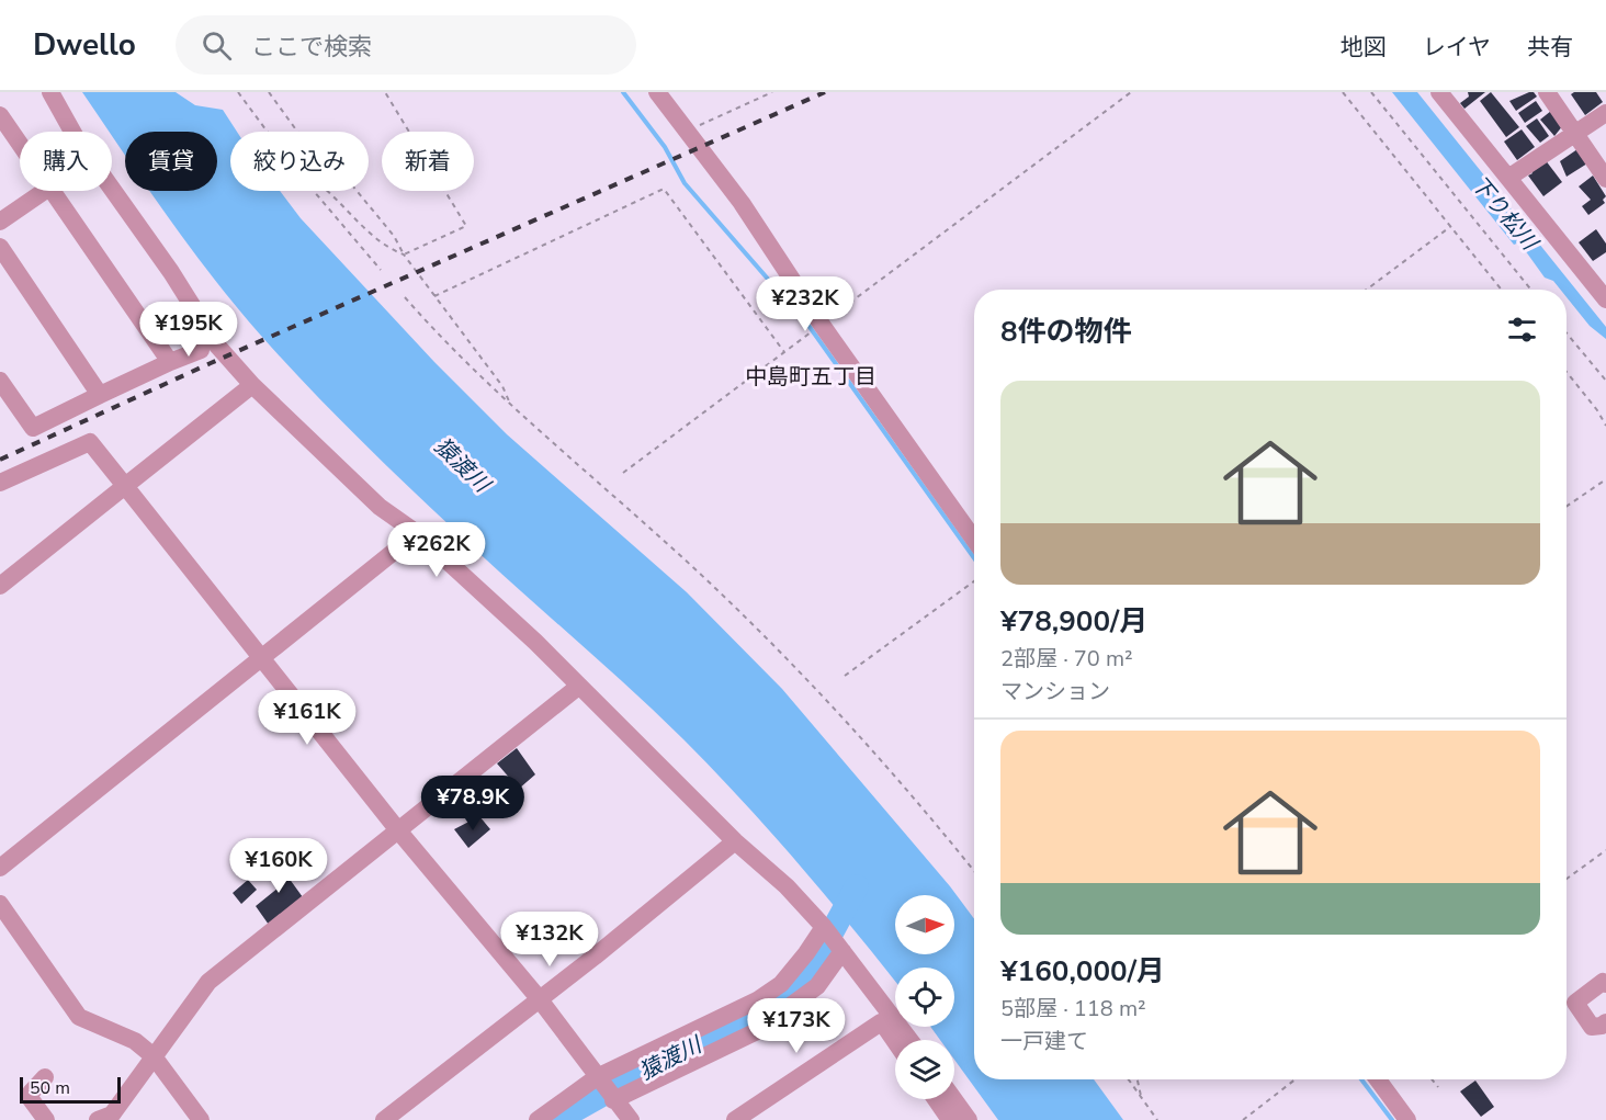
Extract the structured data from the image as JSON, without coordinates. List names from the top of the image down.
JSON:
{
  "districts": ["中島町五丁目"],
  "water": ["下り松川", "猿渡川"],
  "scale_bar": "50 m",
  "north": "right",
  "page": {
    "header": "Dwello",
    "search": "ここで検索",
    "nav": ["地図", "レイヤ", "共有"],
    "chip": [
      "購入",
      "賃貸",
      "絞り込み",
      "新着"
    ],
    "price": [
      "¥232K",
      "¥195K",
      "¥262K",
      "¥161K",
      "¥78.9K",
      "¥160K",
      "¥132K",
      "¥173K"
    ],
    "heading": "8件の物件",
    "list": [
      {
        "name": "¥78,900/月",
        "note": "2部屋 · 70 m² · マンション"
      },
      {
        "name": "¥160,000/月",
        "note": "5部屋 · 118 m² · 一戸建て"
      }
    ],
    "scale": "50 m"
  }
}
